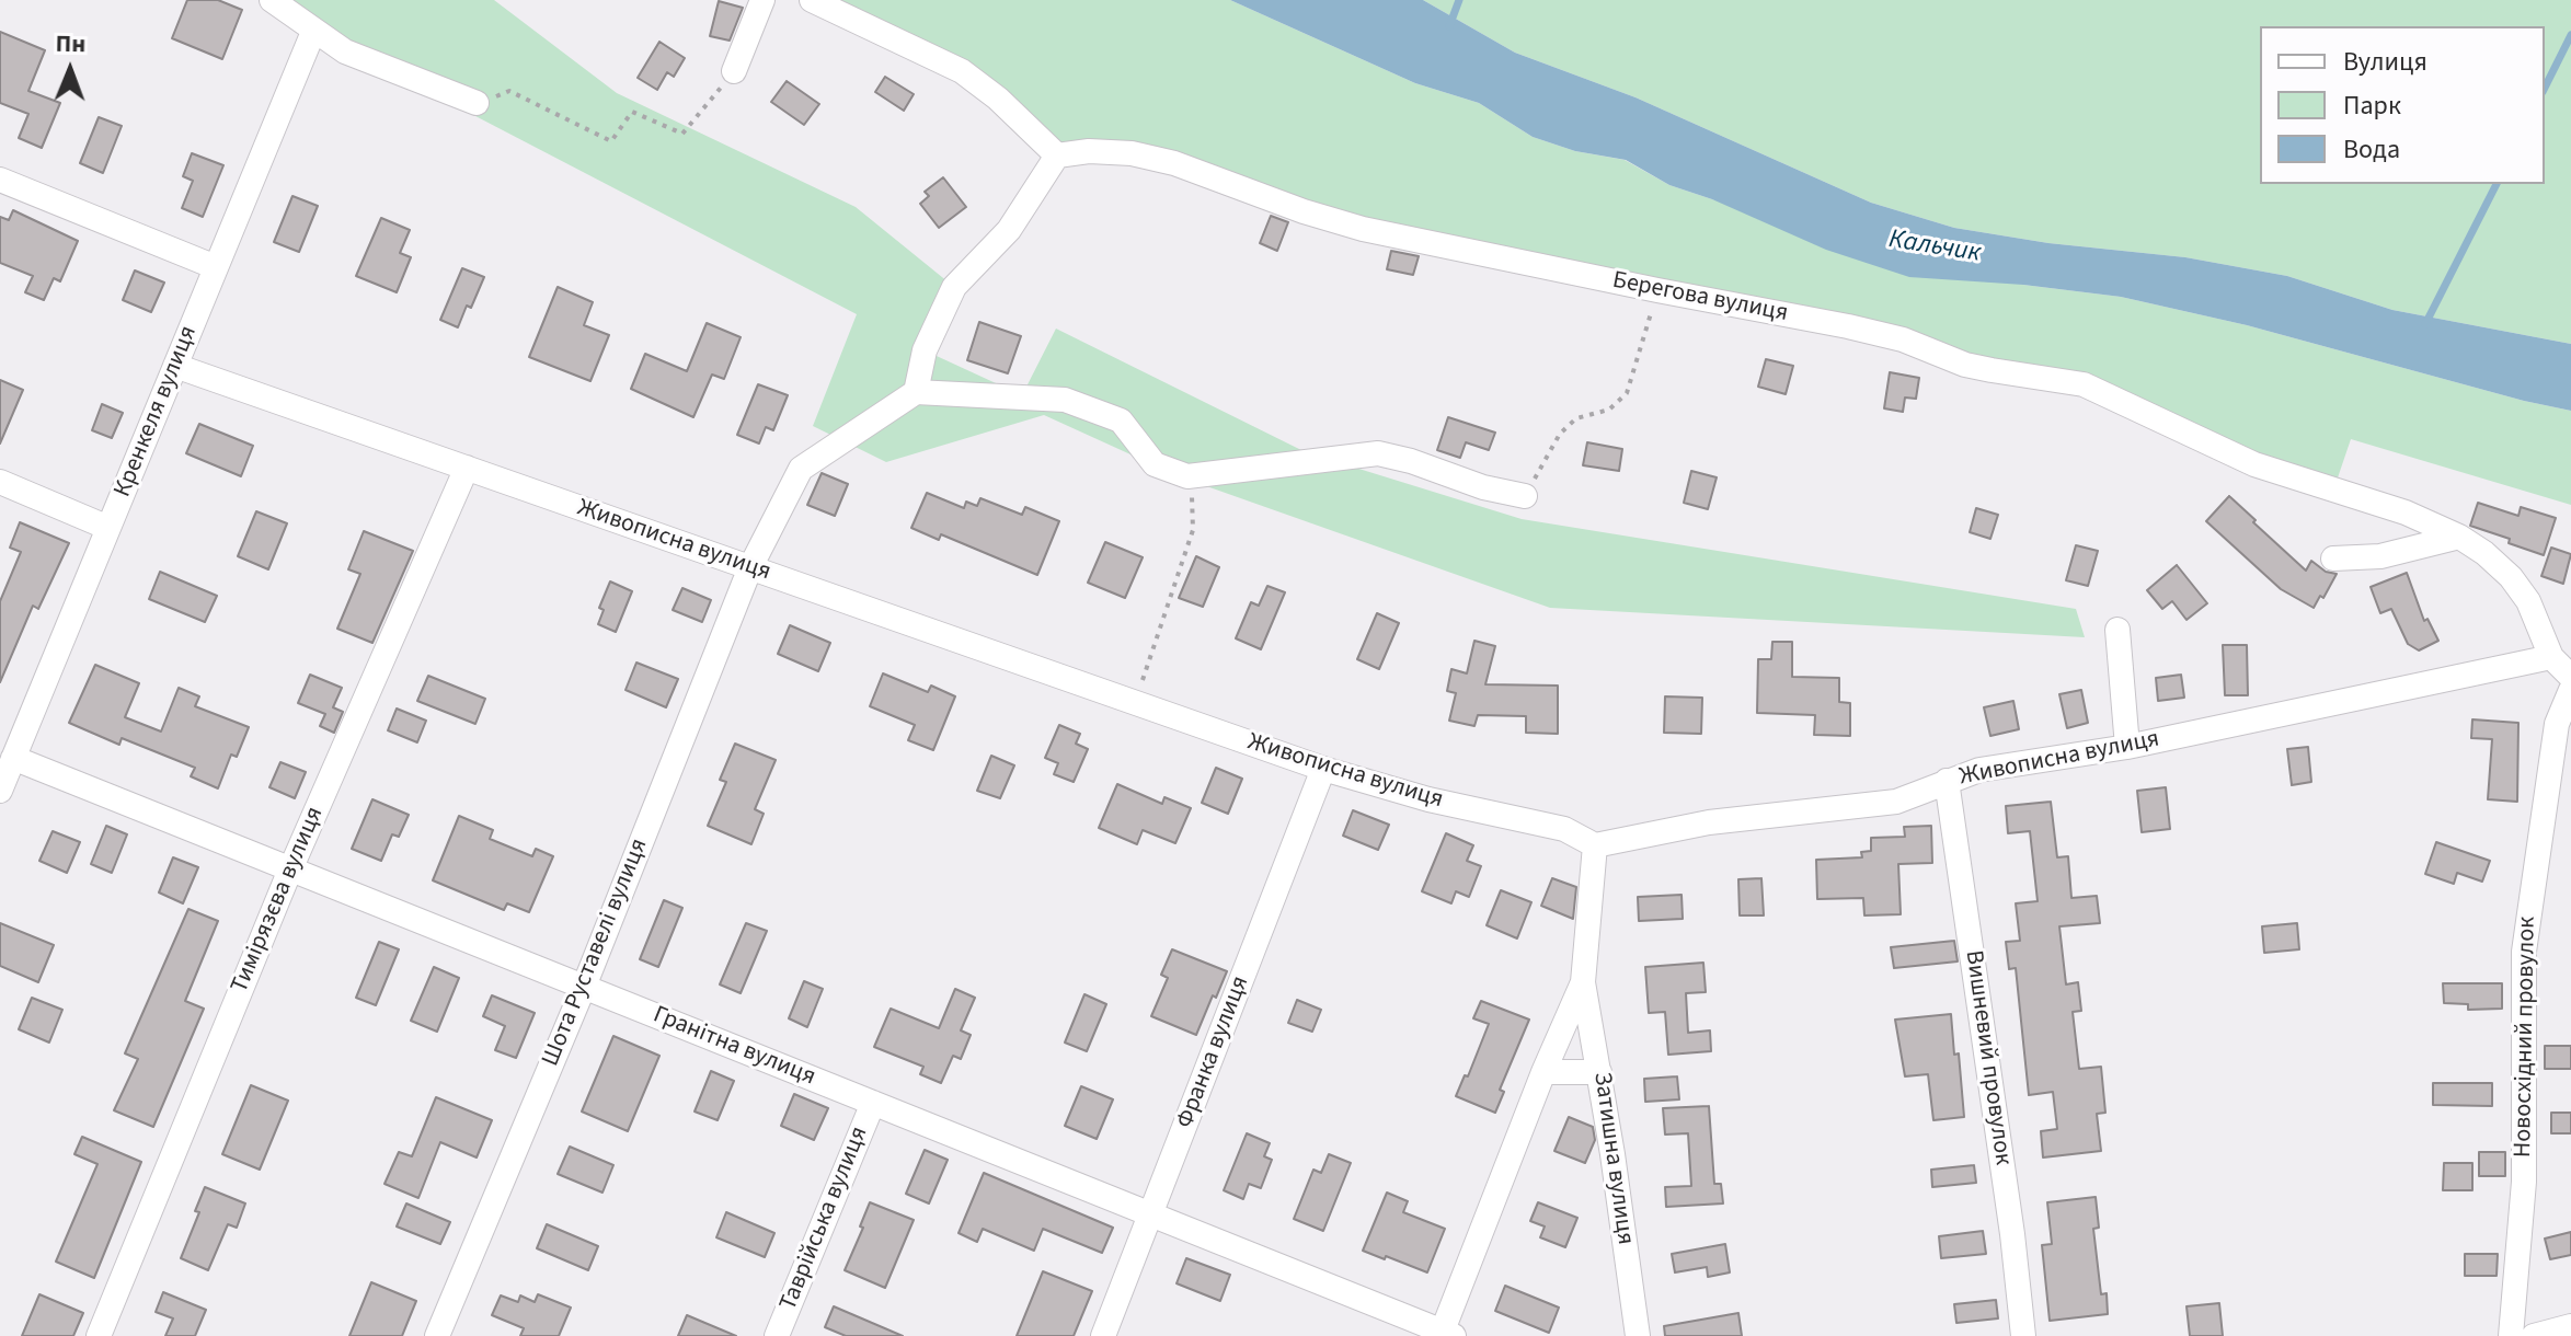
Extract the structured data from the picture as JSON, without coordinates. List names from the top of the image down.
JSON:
{
  "streets": {
    "street": [
      "Берегова вулиця",
      "Кренкеля вулиця",
      "Живописна вулиця",
      "Тимірязєва вулиця",
      "Шота Руставелі вулиця",
      "Новосхідний провулок",
      "Гранітна вулиця",
      "Франка вулиця",
      "Вишневий провулок",
      "Затишна вулиця",
      "Таврійська вулиця"
    ]
  },
  "crossings": [
    ["Берегова вулиця", "Живописна вулиця"],
    ["Кренкеля вулиця", "Живописна вулиця"],
    ["Кренкеля вулиця", "Гранітна вулиця"],
    ["Живописна вулиця", "Тимірязєва вулиця"],
    ["Живописна вулиця", "Шота Руставелі вулиця"],
    ["Живописна вулиця", "Франка вулиця"],
    ["Живописна вулиця", "Вишневий провулок"],
    ["Тимірязєва вулиця", "Гранітна вулиця"],
    ["Шота Руставелі вулиця", "Гранітна вулиця"],
    ["Гранітна вулиця", "Франка вулиця"],
    ["Гранітна вулиця", "Таврійська вулиця"]
  ],
  "water": ["Кальчик"],
  "legend": ["Вулиця", "Парк", "Вода"],
  "north": "top"
}
